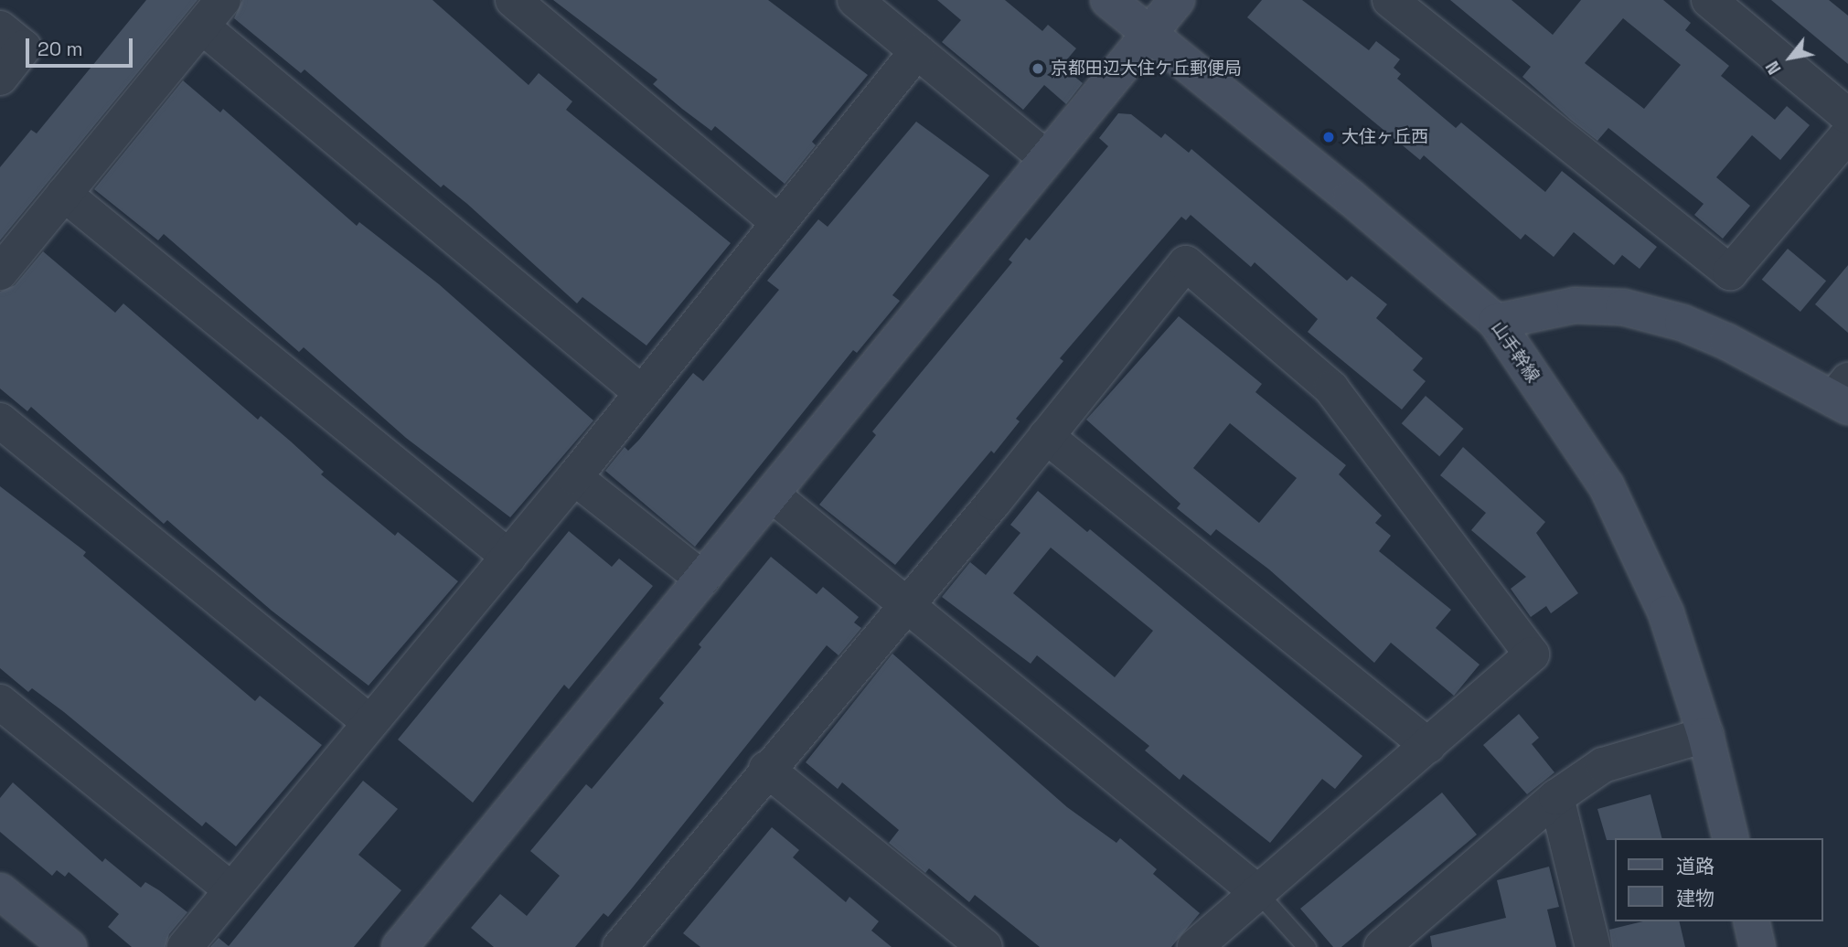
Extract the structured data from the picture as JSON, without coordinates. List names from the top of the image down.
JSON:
{
  "streets": {
    "street": ["山手幹線"]
  },
  "places": ["京都田辺大住ケ丘郵便局", "大住ヶ丘西"],
  "legend": ["道路", "建物"],
  "scale_bar": "20 m",
  "north": "bottom left"
}
